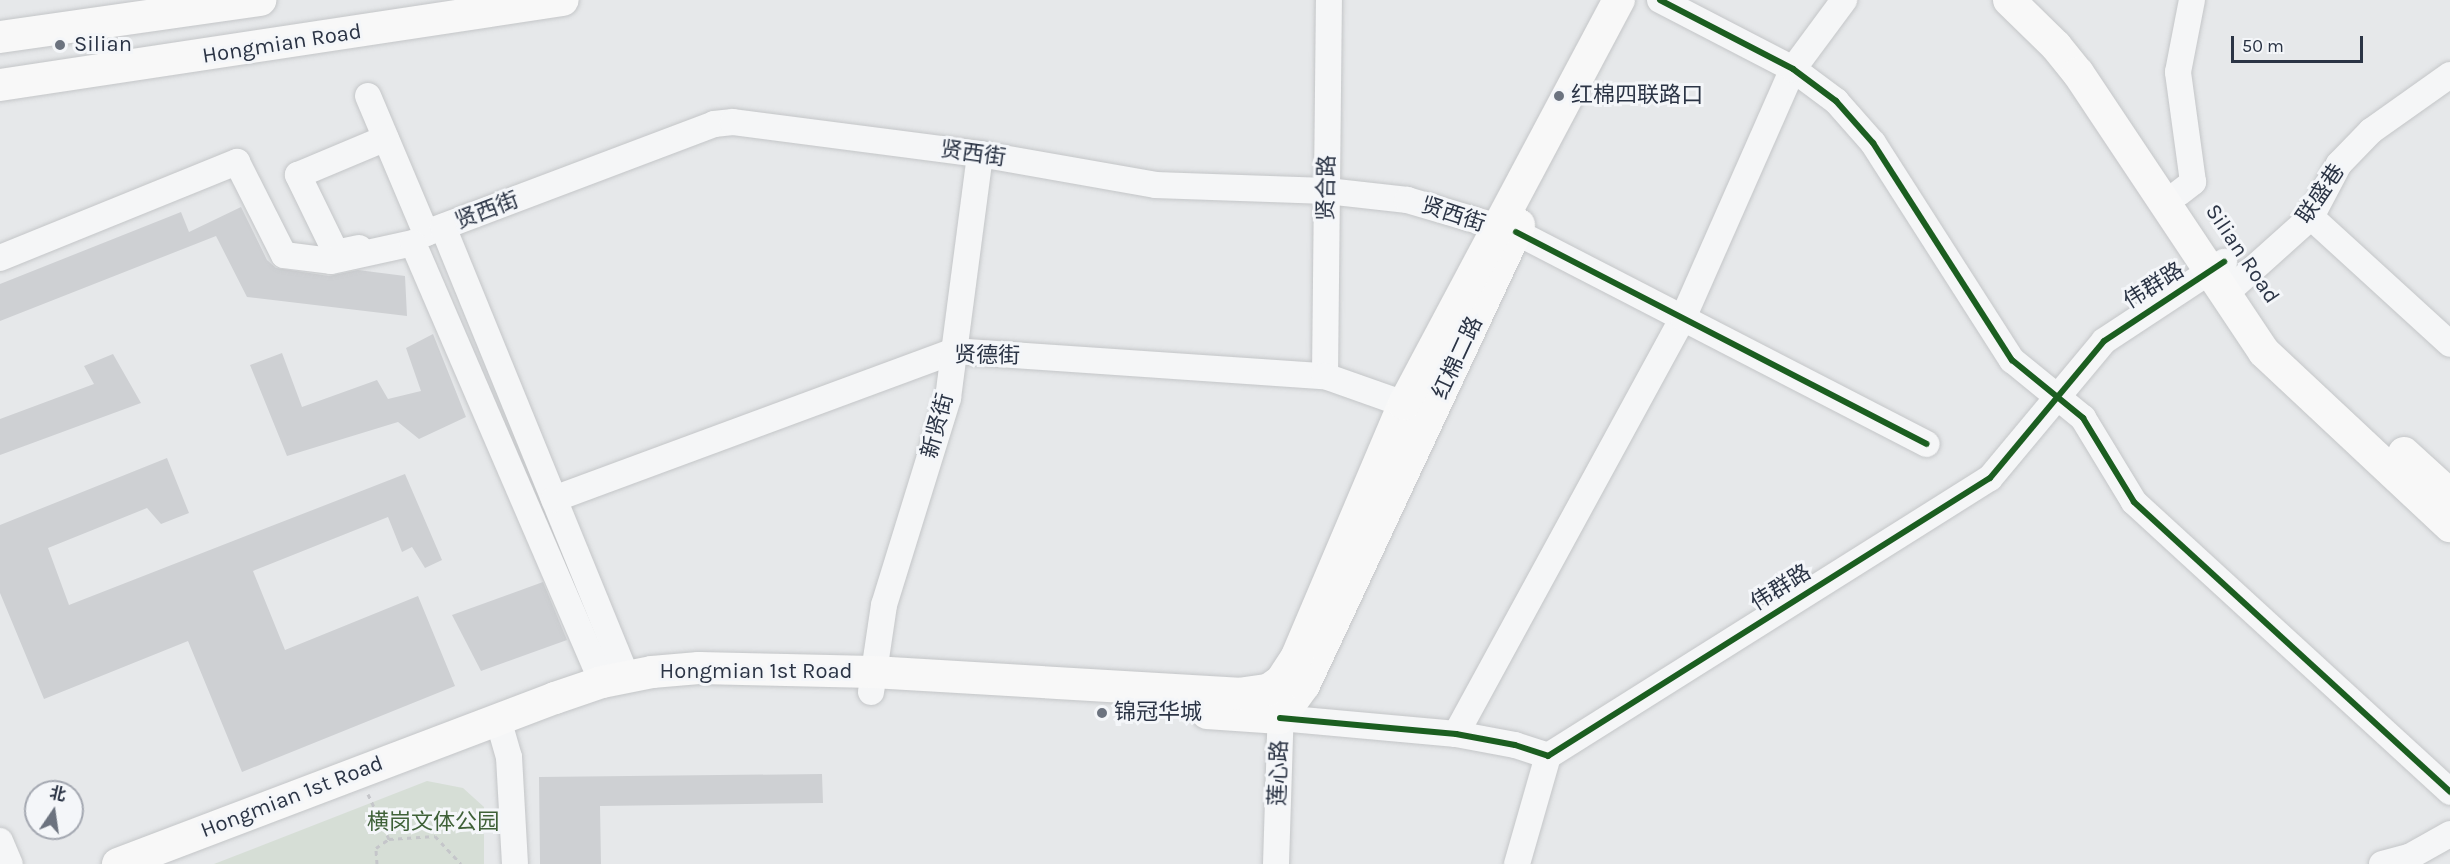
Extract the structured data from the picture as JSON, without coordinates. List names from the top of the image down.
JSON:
{
  "streets": {
    "main road": [
      "Hongmian Road",
      "Silian Road",
      "红棉二路",
      "Hongmian 1st Road"
    ],
    "street": [
      "贤西街",
      "贤合路",
      "联盛巷",
      "伟群路",
      "贤德街",
      "新贤街",
      "莲心路"
    ]
  },
  "crossings": [
    ["贤西街", "贤合路"],
    ["贤西街", "红棉二路"],
    ["贤西街", "新贤街"],
    ["贤合路", "贤德街"],
    ["联盛巷", "Silian Road"],
    ["联盛巷", "伟群路"],
    ["Silian Road", "伟群路"],
    ["贤德街", "红棉二路"],
    ["贤德街", "新贤街"],
    ["红棉二路", "Hongmian 1st Road"],
    ["红棉二路", "莲心路"],
    ["新贤街", "Hongmian 1st Road"],
    ["Hongmian 1st Road", "莲心路"]
  ],
  "parks": ["横岗文体公园"],
  "places": ["Silian", "红棉四联路口", "锦冠华城"],
  "scale_bar": "50 m",
  "north": "top"
}
